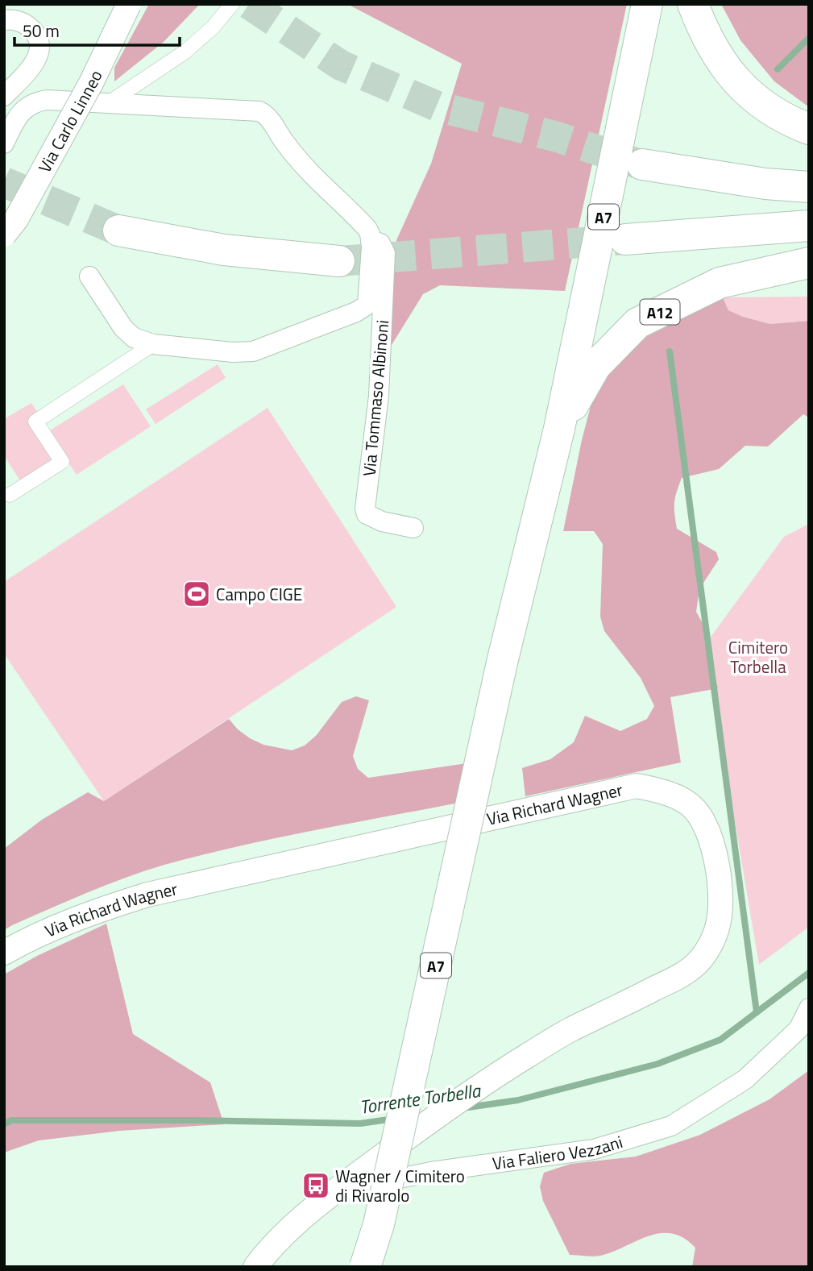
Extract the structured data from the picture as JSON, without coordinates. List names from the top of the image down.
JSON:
{
  "streets": {
    "highway": ["A7", "A12"],
    "street": [
      "Via Carlo Linneo",
      "Via Tommaso Albinoni",
      "Via Richard Wagner",
      "Via Faliero Vezzani"
    ]
  },
  "crossings": [
    ["A7", "A12"],
    ["Via Richard Wagner", "Via Faliero Vezzani"]
  ],
  "water": ["Torrente Torbella"],
  "parks": ["Cimitero Torbella"],
  "places": {
    "sports": ["Campo CIGE"],
    "bus stop": ["Wagner / Cimitero di Rivarolo"]
  },
  "scale_bar": "50 m"
}
